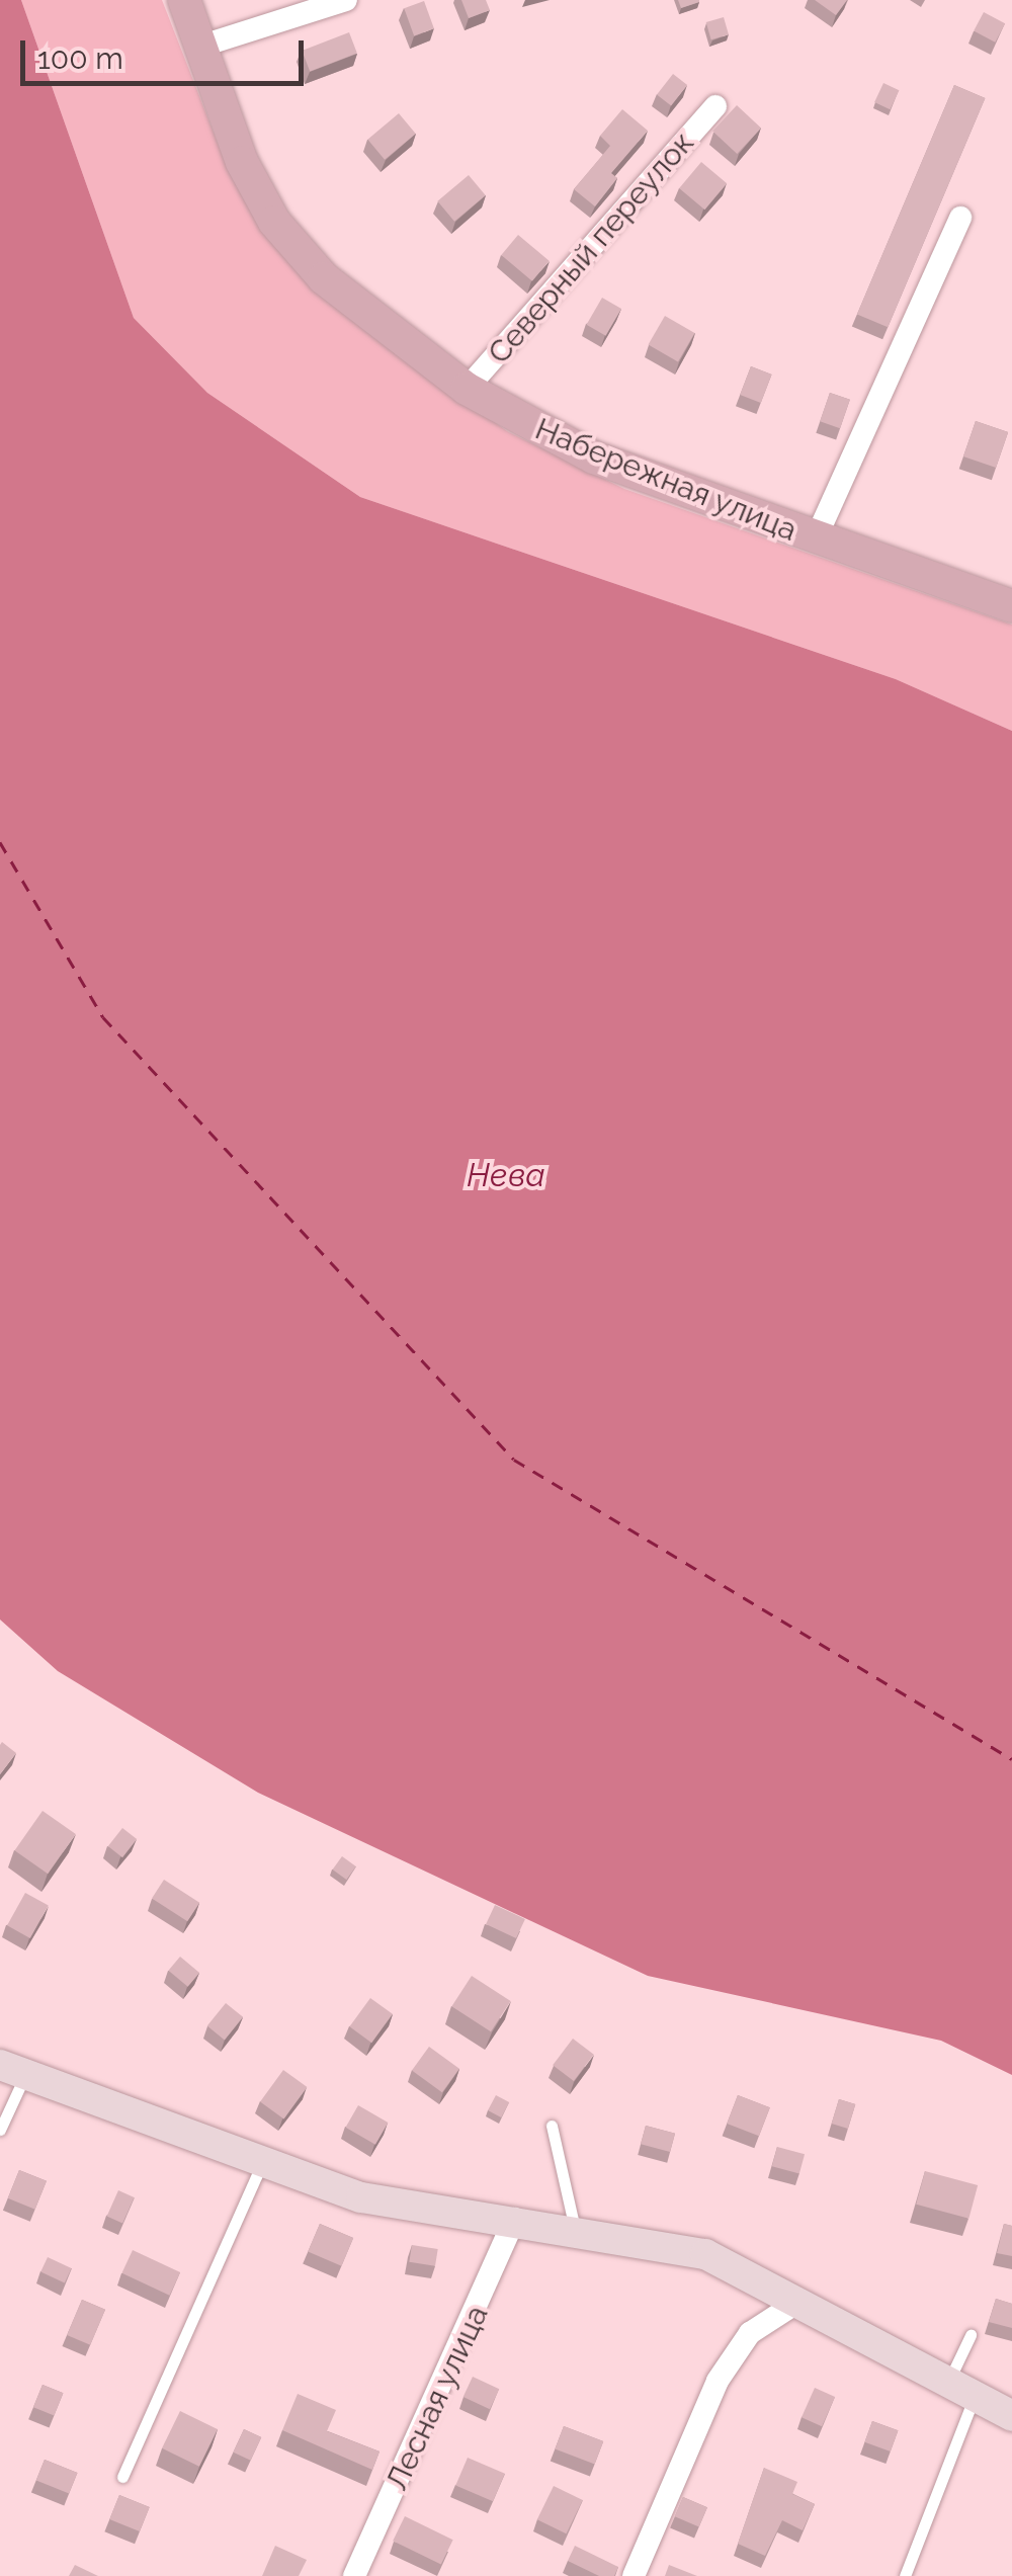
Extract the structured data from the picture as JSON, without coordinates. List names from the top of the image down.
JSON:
{
  "streets": {
    "main road": ["Набережная улица"],
    "street": ["Северный переулок", "Лесная улица"]
  },
  "crossings": [
    ["Северный переулок", "Набережная улица"]
  ],
  "water": ["Нева"],
  "scale_bar": "100 m"
}
